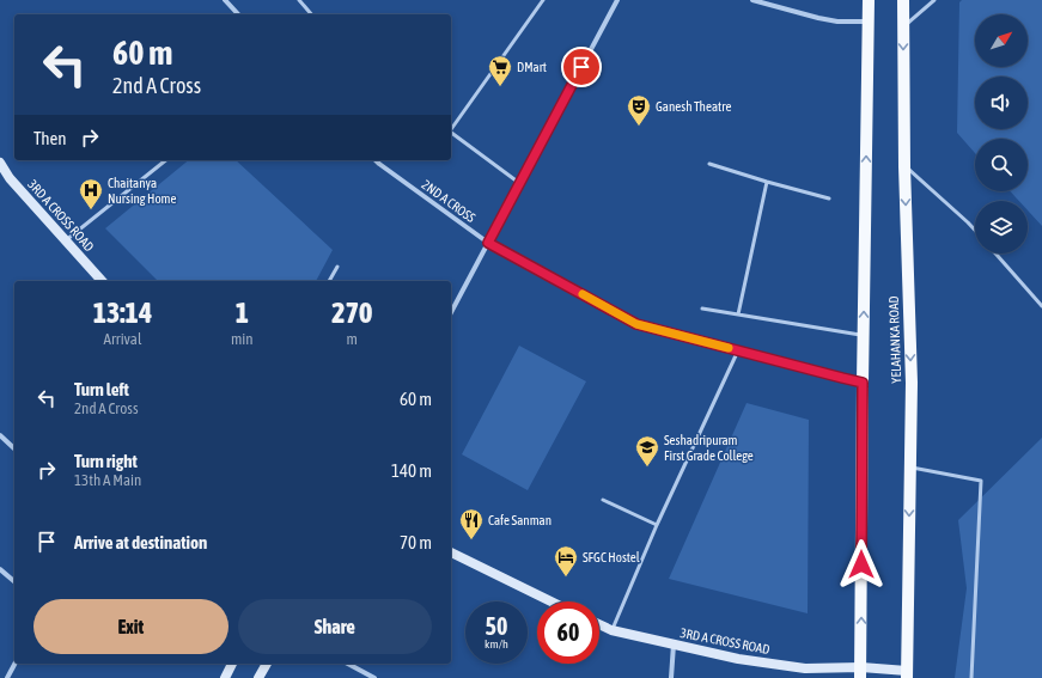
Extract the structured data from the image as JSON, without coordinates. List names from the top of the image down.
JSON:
{
  "streets": {
    "main road": ["3RD A CROSS ROAD", "YELAHANKA ROAD"],
    "street": ["2ND A CROSS"]
  },
  "crossings": [
    ["3RD A CROSS ROAD", "YELAHANKA ROAD"]
  ],
  "places": {
    "supermarket": ["DMart"],
    "theatre": ["Ganesh Theatre"],
    "hospital": ["Chaitanya Nursing Home"],
    "school or university": ["Seshadripuram First Grade College"],
    "restaurant": ["Cafe Sanman"],
    "hotel": ["SFGC Hostel"]
  },
  "north": "top right",
  "page": {
    "turn": ["60 m", "2nd A Cross"],
    "then": "Then",
    "eta": [
      "13:14",
      "Arrival",
      "1",
      "min",
      "270",
      "m"
    ],
    "list": [
      {
        "name": "Turn left",
        "note": "2nd A Cross",
        "value": "60 m"
      },
      {
        "name": "Turn right",
        "note": "13th A Main",
        "value": "140 m"
      },
      {
        "name": "Arrive at destination",
        "value": "70 m"
      }
    ],
    "buttons": ["Exit", "Share"],
    "speed": "50 km/h",
    "limit": "60"
  }
}
